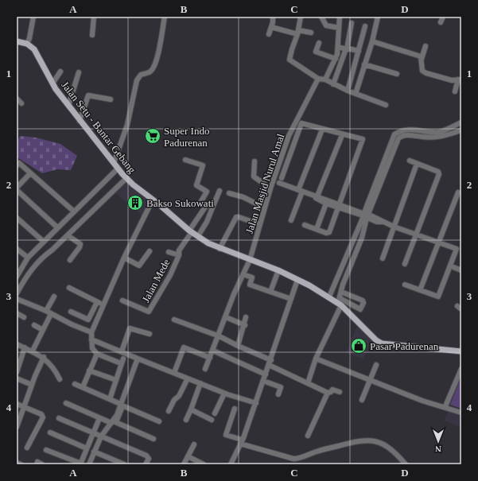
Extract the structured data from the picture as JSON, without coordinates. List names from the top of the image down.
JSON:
{
  "streets": {
    "main road": ["Jalan Setu - Bantar Gebang"],
    "street": ["Jalan Masjid Nurul Amal", "Jalan Mede"]
  },
  "crossings": [
    ["Jalan Setu - Bantar Gebang", "Jalan Masjid Nurul Amal"],
    ["Jalan Setu - Bantar Gebang", "Jalan Mede"]
  ],
  "places": {
    "supermarket": ["Super Indo Padurenan"],
    "building": ["Bakso Sukowati"],
    "shop": ["Pasar Padurenan"]
  },
  "north": "bottom",
  "grid": {
    "columns": [
      "A",
      "B",
      "C",
      "D"
    ],
    "rows": [
      "1",
      "2",
      "3",
      "4"
    ]
  }
}
